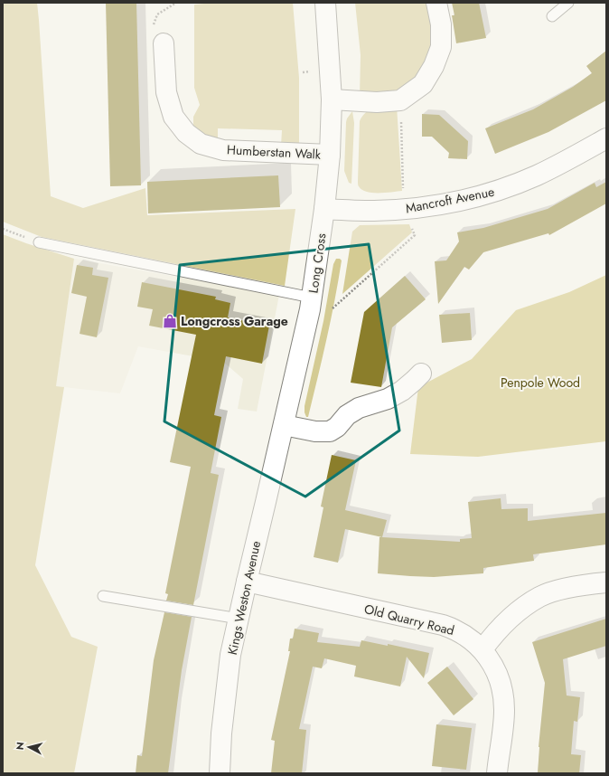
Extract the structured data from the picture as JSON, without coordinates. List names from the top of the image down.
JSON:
{
  "streets": {
    "street": [
      "Humberstan Walk",
      "Mancroft Avenue",
      "Long Cross",
      "Kings Weston Avenue",
      "Old Quarry Road"
    ]
  },
  "crossings": [
    ["Humberstan Walk", "Long Cross"],
    ["Mancroft Avenue", "Long Cross"],
    ["Long Cross", "Kings Weston Avenue"],
    ["Kings Weston Avenue", "Old Quarry Road"]
  ],
  "parks": ["Penpole Wood"],
  "places": {
    "shop": ["Longcross Garage"]
  },
  "north": "left"
}
